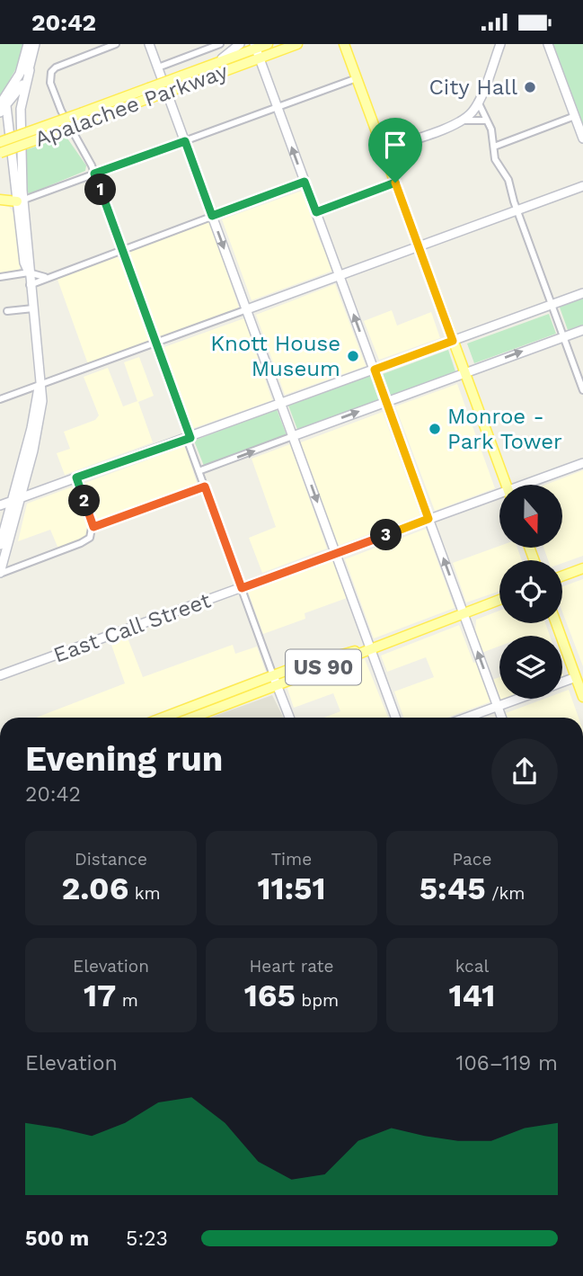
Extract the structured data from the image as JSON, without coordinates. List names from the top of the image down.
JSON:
{
  "streets": {
    "main road": ["Apalachee Parkway", "US 90"],
    "street": ["East Call Street"]
  },
  "places": ["City Hall", "Knott House Museum", "Monroe - Park Tower"],
  "north": "bottom",
  "page": {
    "status": "20:42",
    "pins": ["1", "2", "3"],
    "heading": ["Evening run", "20:42"],
    "stats": [
      ["Distance", "2.06 km"],
      ["Time", "11:51"],
      ["Pace", "5:45 /km"],
      ["Elevation", "17 m"],
      ["Heart rate", "165 bpm"],
      ["kcal", "141"]
    ],
    "chart": ["Elevation", "106–119 m"],
    "list": [
      {
        "name": "500 m",
        "note": "5:23"
      }
    ]
  }
}
